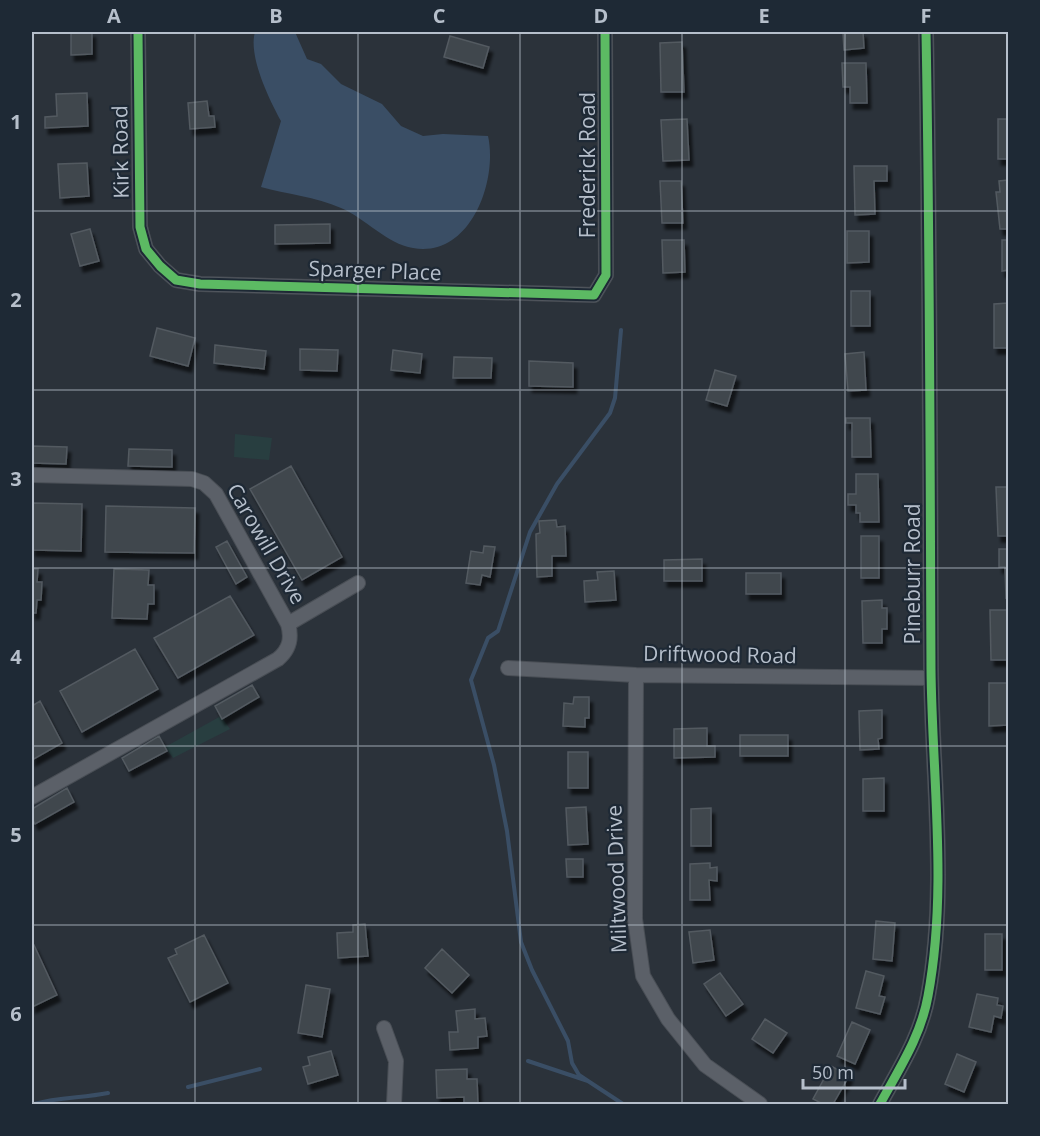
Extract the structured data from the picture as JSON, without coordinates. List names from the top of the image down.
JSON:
{
  "streets": {
    "street": [
      "Kirk Road",
      "Frederick Road",
      "Sparger Place",
      "Carowill Drive",
      "Pineburr Road",
      "Driftwood Road",
      "Miltwood Drive"
    ]
  },
  "crossings": [
    ["Kirk Road", "Sparger Place"],
    ["Frederick Road", "Sparger Place"],
    ["Pineburr Road", "Driftwood Road"],
    ["Driftwood Road", "Miltwood Drive"]
  ],
  "scale_bar": "50 m",
  "grid": {
    "columns": [
      "A",
      "B",
      "C",
      "D",
      "E",
      "F"
    ],
    "rows": [
      "1",
      "2",
      "3",
      "4",
      "5",
      "6"
    ]
  }
}
